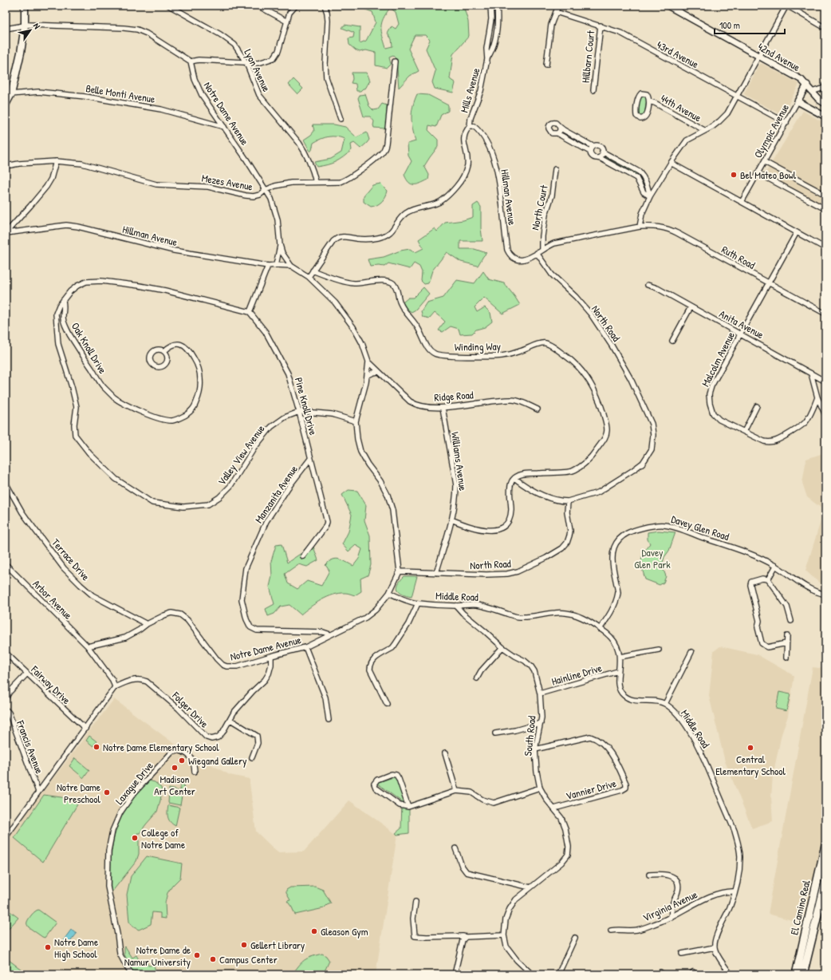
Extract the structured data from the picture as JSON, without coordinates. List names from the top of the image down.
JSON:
{
  "streets": {
    "main road": ["El Camino Real"],
    "street": [
      "43rd Avenue",
      "Hillbarn Court",
      "42nd Avenue",
      "Lyon Avenue",
      "Mills Avenue",
      "Belle Monti Avenue",
      "44th Avenue",
      "Notre Dame Avenue",
      "Olympic Avenue",
      "Mezes Avenue",
      "Hillman Avenue",
      "North Court",
      "Ruth Road",
      "North Road",
      "Anita Avenue",
      "Winding Way",
      "Oak Knoll Drive",
      "Malcolm Avenue",
      "Ridge Road",
      "Pine Knoll Drive",
      "Valley View Avenue",
      "Williams Avenue",
      "Manzanita Avenue",
      "Davey Glen Road",
      "Terrace Drive",
      "Middle Road",
      "Arbor Avenue",
      "Hainline Drive",
      "Fairway Drive",
      "Folger Drive",
      "South Road",
      "Francis Avenue",
      "Laxague Drive",
      "Vannier Drive",
      "Virginia Avenue"
    ]
  },
  "crossings": [
    ["43rd Avenue", "Hillbarn Court"],
    ["43rd Avenue", "Olympic Avenue"],
    ["42nd Avenue", "Olympic Avenue"],
    ["Lyon Avenue", "Mezes Avenue"],
    ["Mills Avenue", "Hillman Avenue"],
    ["Belle Monti Avenue", "Notre Dame Avenue"],
    ["Notre Dame Avenue", "Mezes Avenue"],
    ["Notre Dame Avenue", "Hillman Avenue"],
    ["Notre Dame Avenue", "North Road"],
    ["Notre Dame Avenue", "Ridge Road"],
    ["Notre Dame Avenue", "Valley View Avenue"],
    ["Notre Dame Avenue", "Manzanita Avenue"],
    ["Notre Dame Avenue", "Terrace Drive"],
    ["Notre Dame Avenue", "Middle Road"],
    ["Notre Dame Avenue", "Arbor Avenue"],
    ["Notre Dame Avenue", "Folger Drive"],
    ["Hillman Avenue", "North Road"],
    ["Ruth Road", "Malcolm Avenue"],
    ["North Road", "Williams Avenue"],
    ["Anita Avenue", "Malcolm Avenue"],
    ["Oak Knoll Drive", "Valley View Avenue"],
    ["Ridge Road", "Williams Avenue"],
    ["Pine Knoll Drive", "Valley View Avenue"],
    ["Pine Knoll Drive", "Manzanita Avenue"],
    ["Davey Glen Road", "Middle Road"],
    ["Middle Road", "Hainline Drive"],
    ["Middle Road", "South Road"],
    ["Middle Road", "Virginia Avenue"],
    ["Hainline Drive", "South Road"],
    ["South Road", "Vannier Drive"]
  ],
  "parks": ["Davey Glen Park"],
  "places": [
    "Bel Mateo Bowl",
    "Notre Dame Elementary School",
    "Central Elementary School",
    "Wiegand Gallery",
    "Madison Art Center",
    "Notre Dame Preschool",
    "College of Notre Dame",
    "Gleason Gym",
    "Gellert Library",
    "Notre Dame High School",
    "Notre Dame de Namur University",
    "Campus Center"
  ],
  "scale_bar": "100 m",
  "north": "top right"
}
